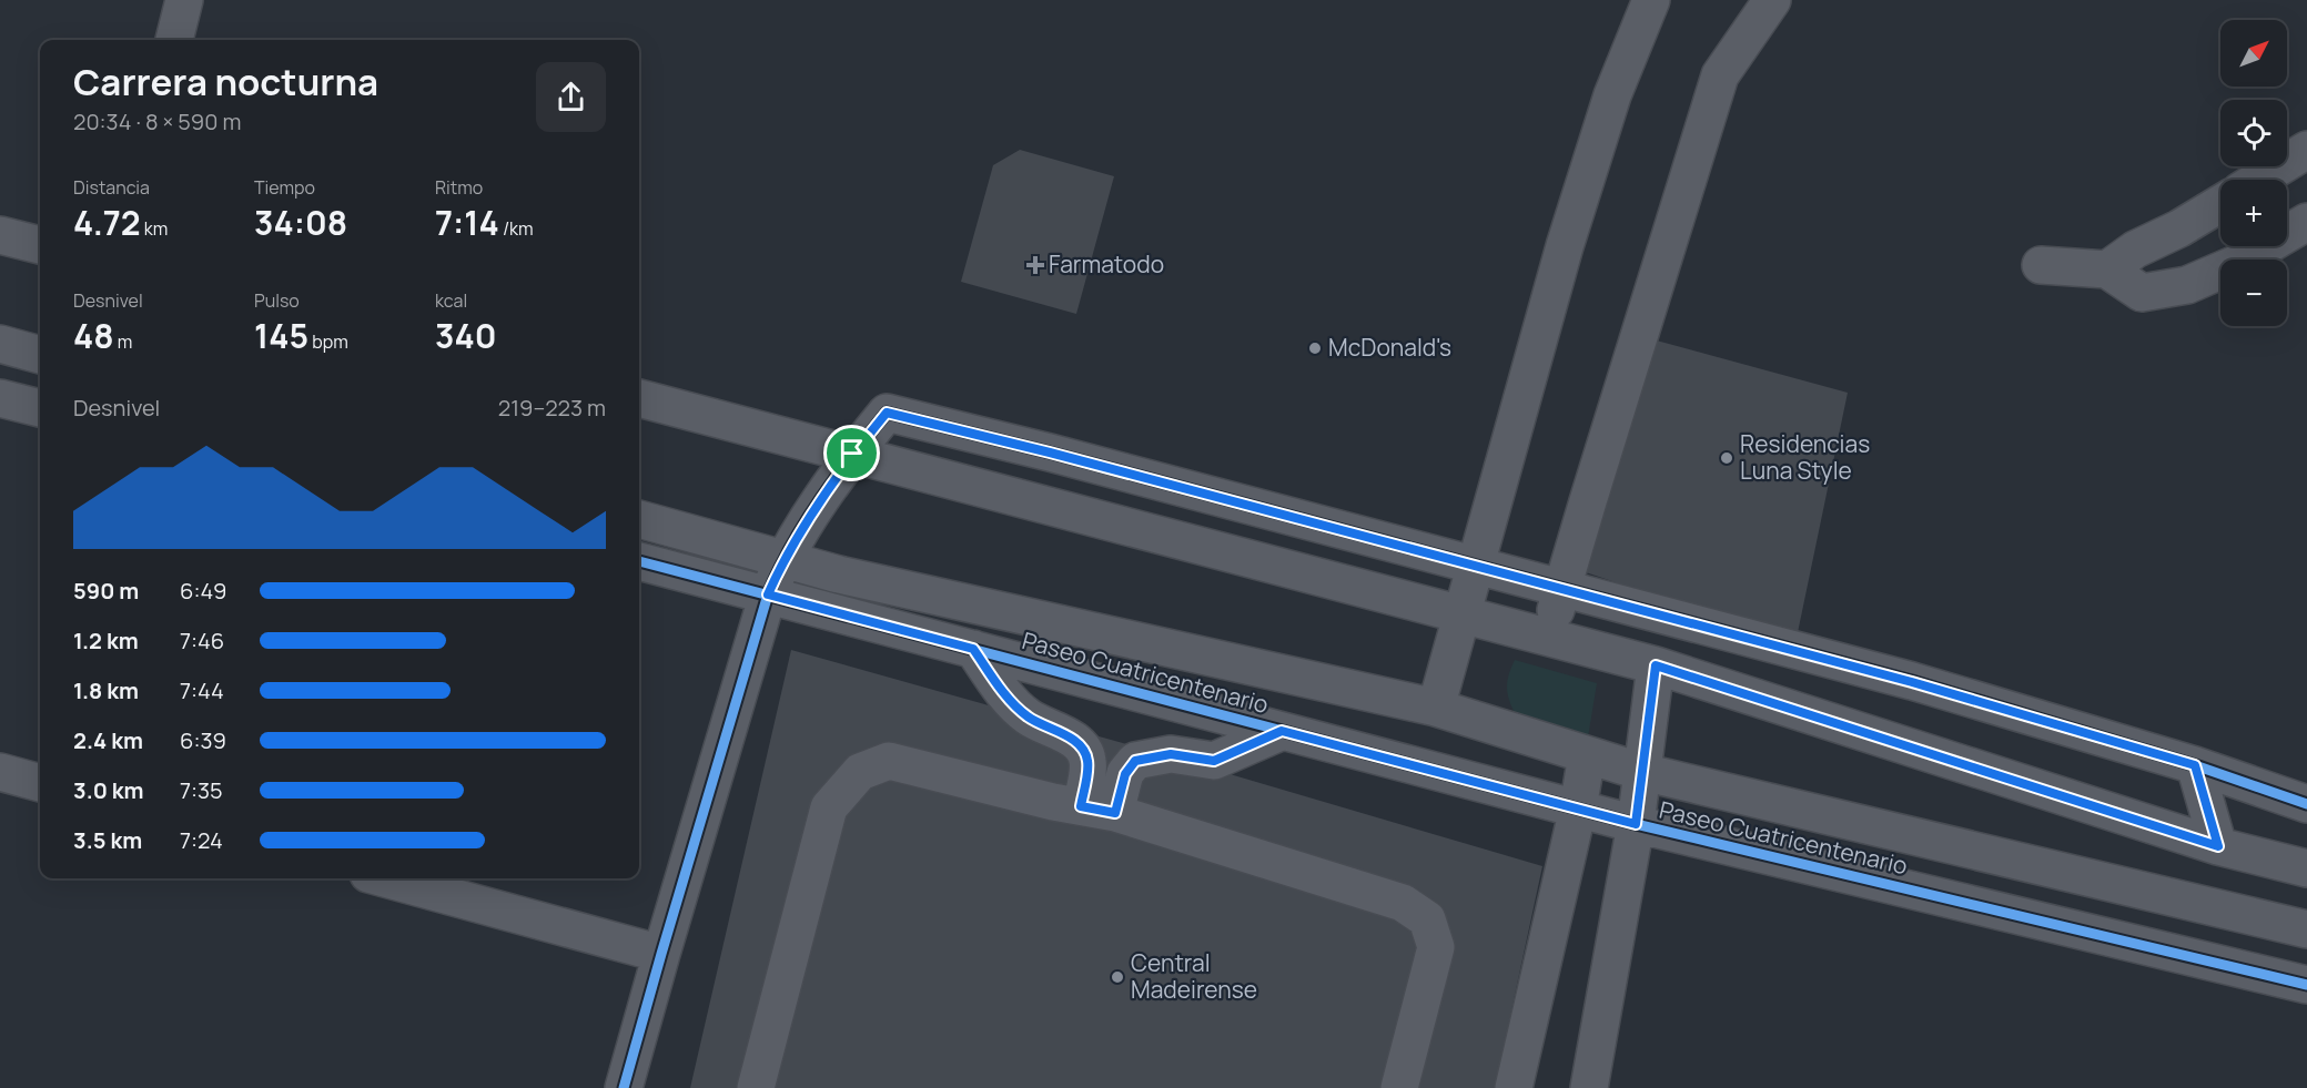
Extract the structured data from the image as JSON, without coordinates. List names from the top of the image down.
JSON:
{
  "streets": {
    "street": ["Paseo Cuatricentenario"]
  },
  "places": {
    "health": ["Farmatodo"],
    "other": ["McDonald's", "Residencias Luna Style", "Central Madeirense"]
  },
  "north": "top right",
  "page": {
    "map_buttons": ["+", "−"],
    "heading": ["Carrera nocturna", "20:34 · 8 × 590 m"],
    "stats": [
      ["Distancia", "4.72 km"],
      ["Tiempo", "34:08"],
      ["Ritmo", "7:14 /km"],
      ["Desnivel", "48 m"],
      ["Pulso", "145 bpm"],
      ["kcal", "340"]
    ],
    "chart": ["Desnivel", "219–223 m"],
    "list": [
      {
        "name": "590 m",
        "note": "6:49"
      },
      {
        "name": "1.2 km",
        "note": "7:46"
      },
      {
        "name": "1.8 km",
        "note": "7:44"
      },
      {
        "name": "2.4 km",
        "note": "6:39"
      },
      {
        "name": "3.0 km",
        "note": "7:35"
      },
      {
        "name": "3.5 km",
        "note": "7:24"
      }
    ]
  }
}
